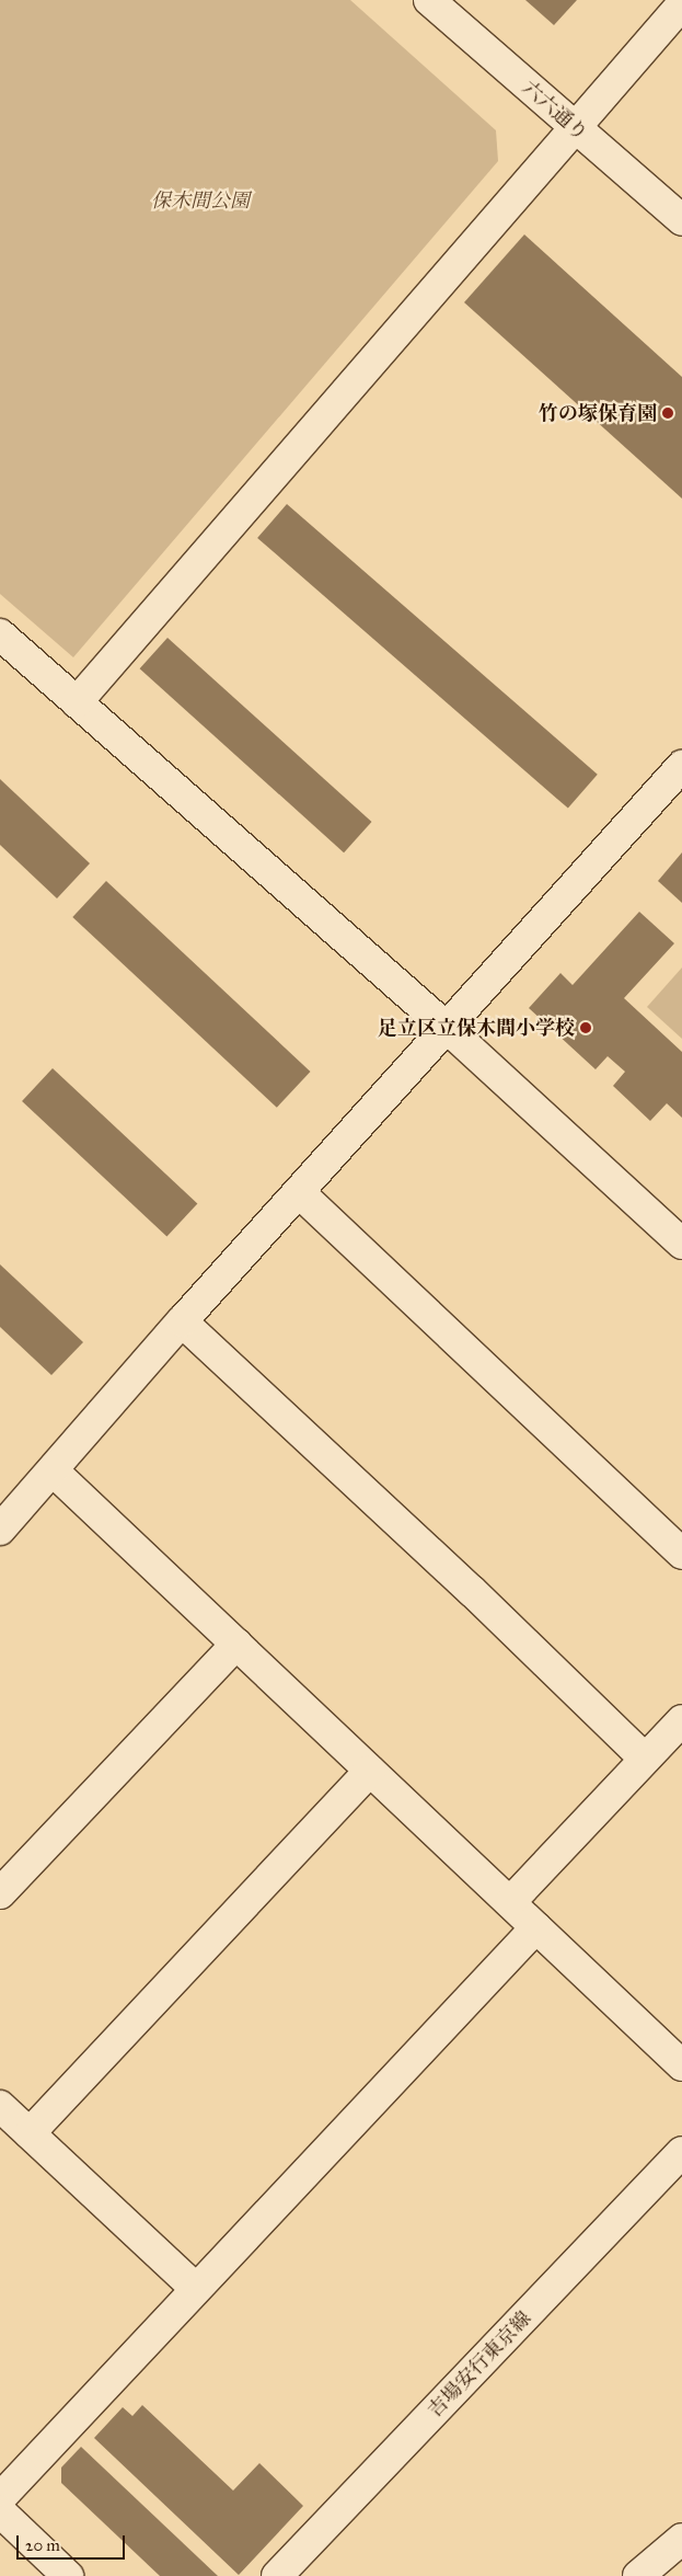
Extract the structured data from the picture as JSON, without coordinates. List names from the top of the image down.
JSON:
{
  "streets": {
    "street": ["六六通り", "吉場安行東京線"]
  },
  "parks": ["保木間公園"],
  "places": ["竹の塚保育園", "足立区立保木間小学校"],
  "scale_bar": "20 m"
}
